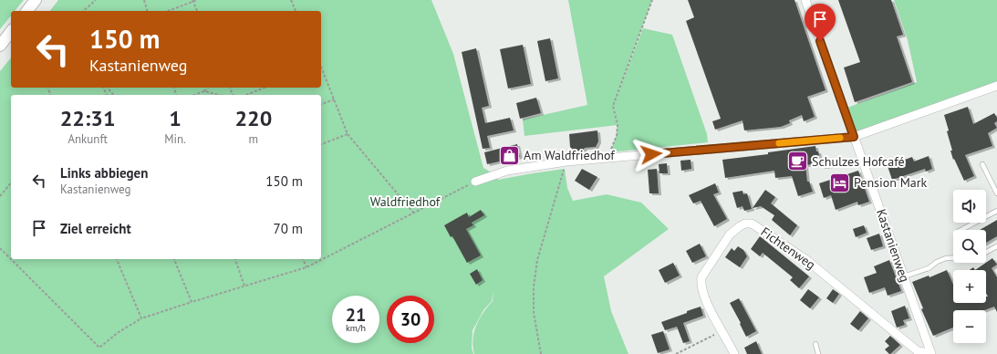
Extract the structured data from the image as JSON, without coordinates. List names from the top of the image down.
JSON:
{
  "streets": {
    "street": ["Kastanienweg", "Fichtenweg"]
  },
  "crossings": [
    ["Kastanienweg", "Fichtenweg"]
  ],
  "parks": ["Waldfriedhof"],
  "places": {
    "shop": ["Am Waldfriedhof"],
    "cafe": ["Schulzes Hofcafé"],
    "hotel": ["Pension Mark"]
  },
  "page": {
    "turn": ["150 m", "Kastanienweg"],
    "eta": [
      "22:31",
      "Ankunft",
      "1",
      "Min.",
      "220",
      "m"
    ],
    "list": [
      {
        "name": "Links abbiegen",
        "note": "Kastanienweg",
        "value": "150 m"
      },
      {
        "name": "Ziel erreicht",
        "value": "70 m"
      }
    ],
    "map_buttons": ["+", "−"],
    "speed": "21 km/h",
    "limit": "30"
  }
}
